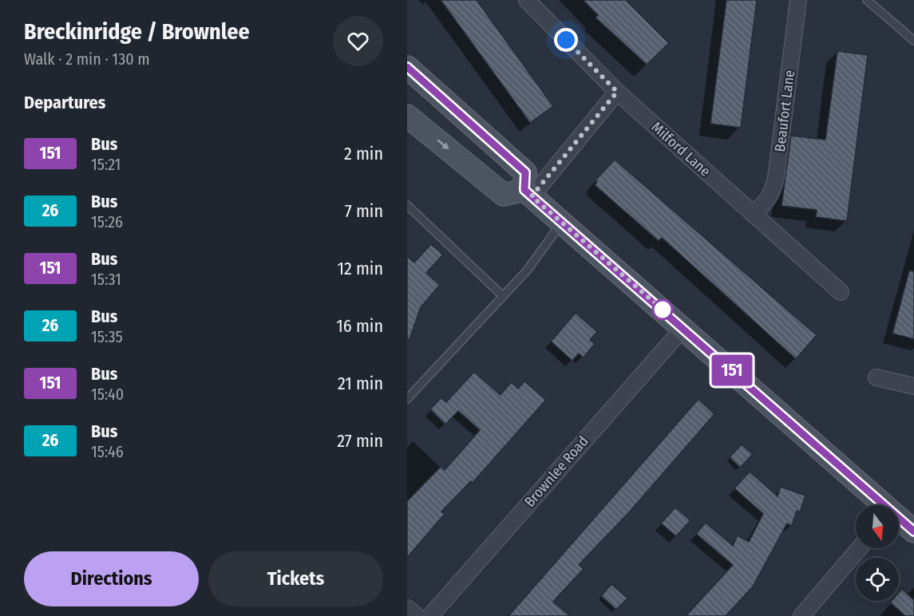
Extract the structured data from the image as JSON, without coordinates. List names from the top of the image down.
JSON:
{
  "streets": {
    "street": ["Beaufort Lane", "Milford Lane", "Brownlee Road"]
  },
  "crossings": [
    ["Beaufort Lane", "Milford Lane"]
  ],
  "lines": ["bus line 151"],
  "north": "bottom",
  "page": {
    "heading": [
      ["Breckinridge / Brownlee", "Walk · 2 min · 130 m"],
      "Departures"
    ],
    "on_map": "151",
    "list": [
      {
        "mark": "151",
        "name": "Bus",
        "note": "15:21",
        "value": "2 min"
      },
      {
        "mark": "26",
        "name": "Bus",
        "note": "15:26",
        "value": "7 min"
      },
      {
        "mark": "151",
        "name": "Bus",
        "note": "15:31",
        "value": "12 min"
      },
      {
        "mark": "26",
        "name": "Bus",
        "note": "15:35",
        "value": "16 min"
      },
      {
        "mark": "151",
        "name": "Bus",
        "note": "15:40",
        "value": "21 min"
      },
      {
        "mark": "26",
        "name": "Bus",
        "note": "15:46",
        "value": "27 min"
      }
    ],
    "buttons": ["Directions", "Tickets"]
  }
}
